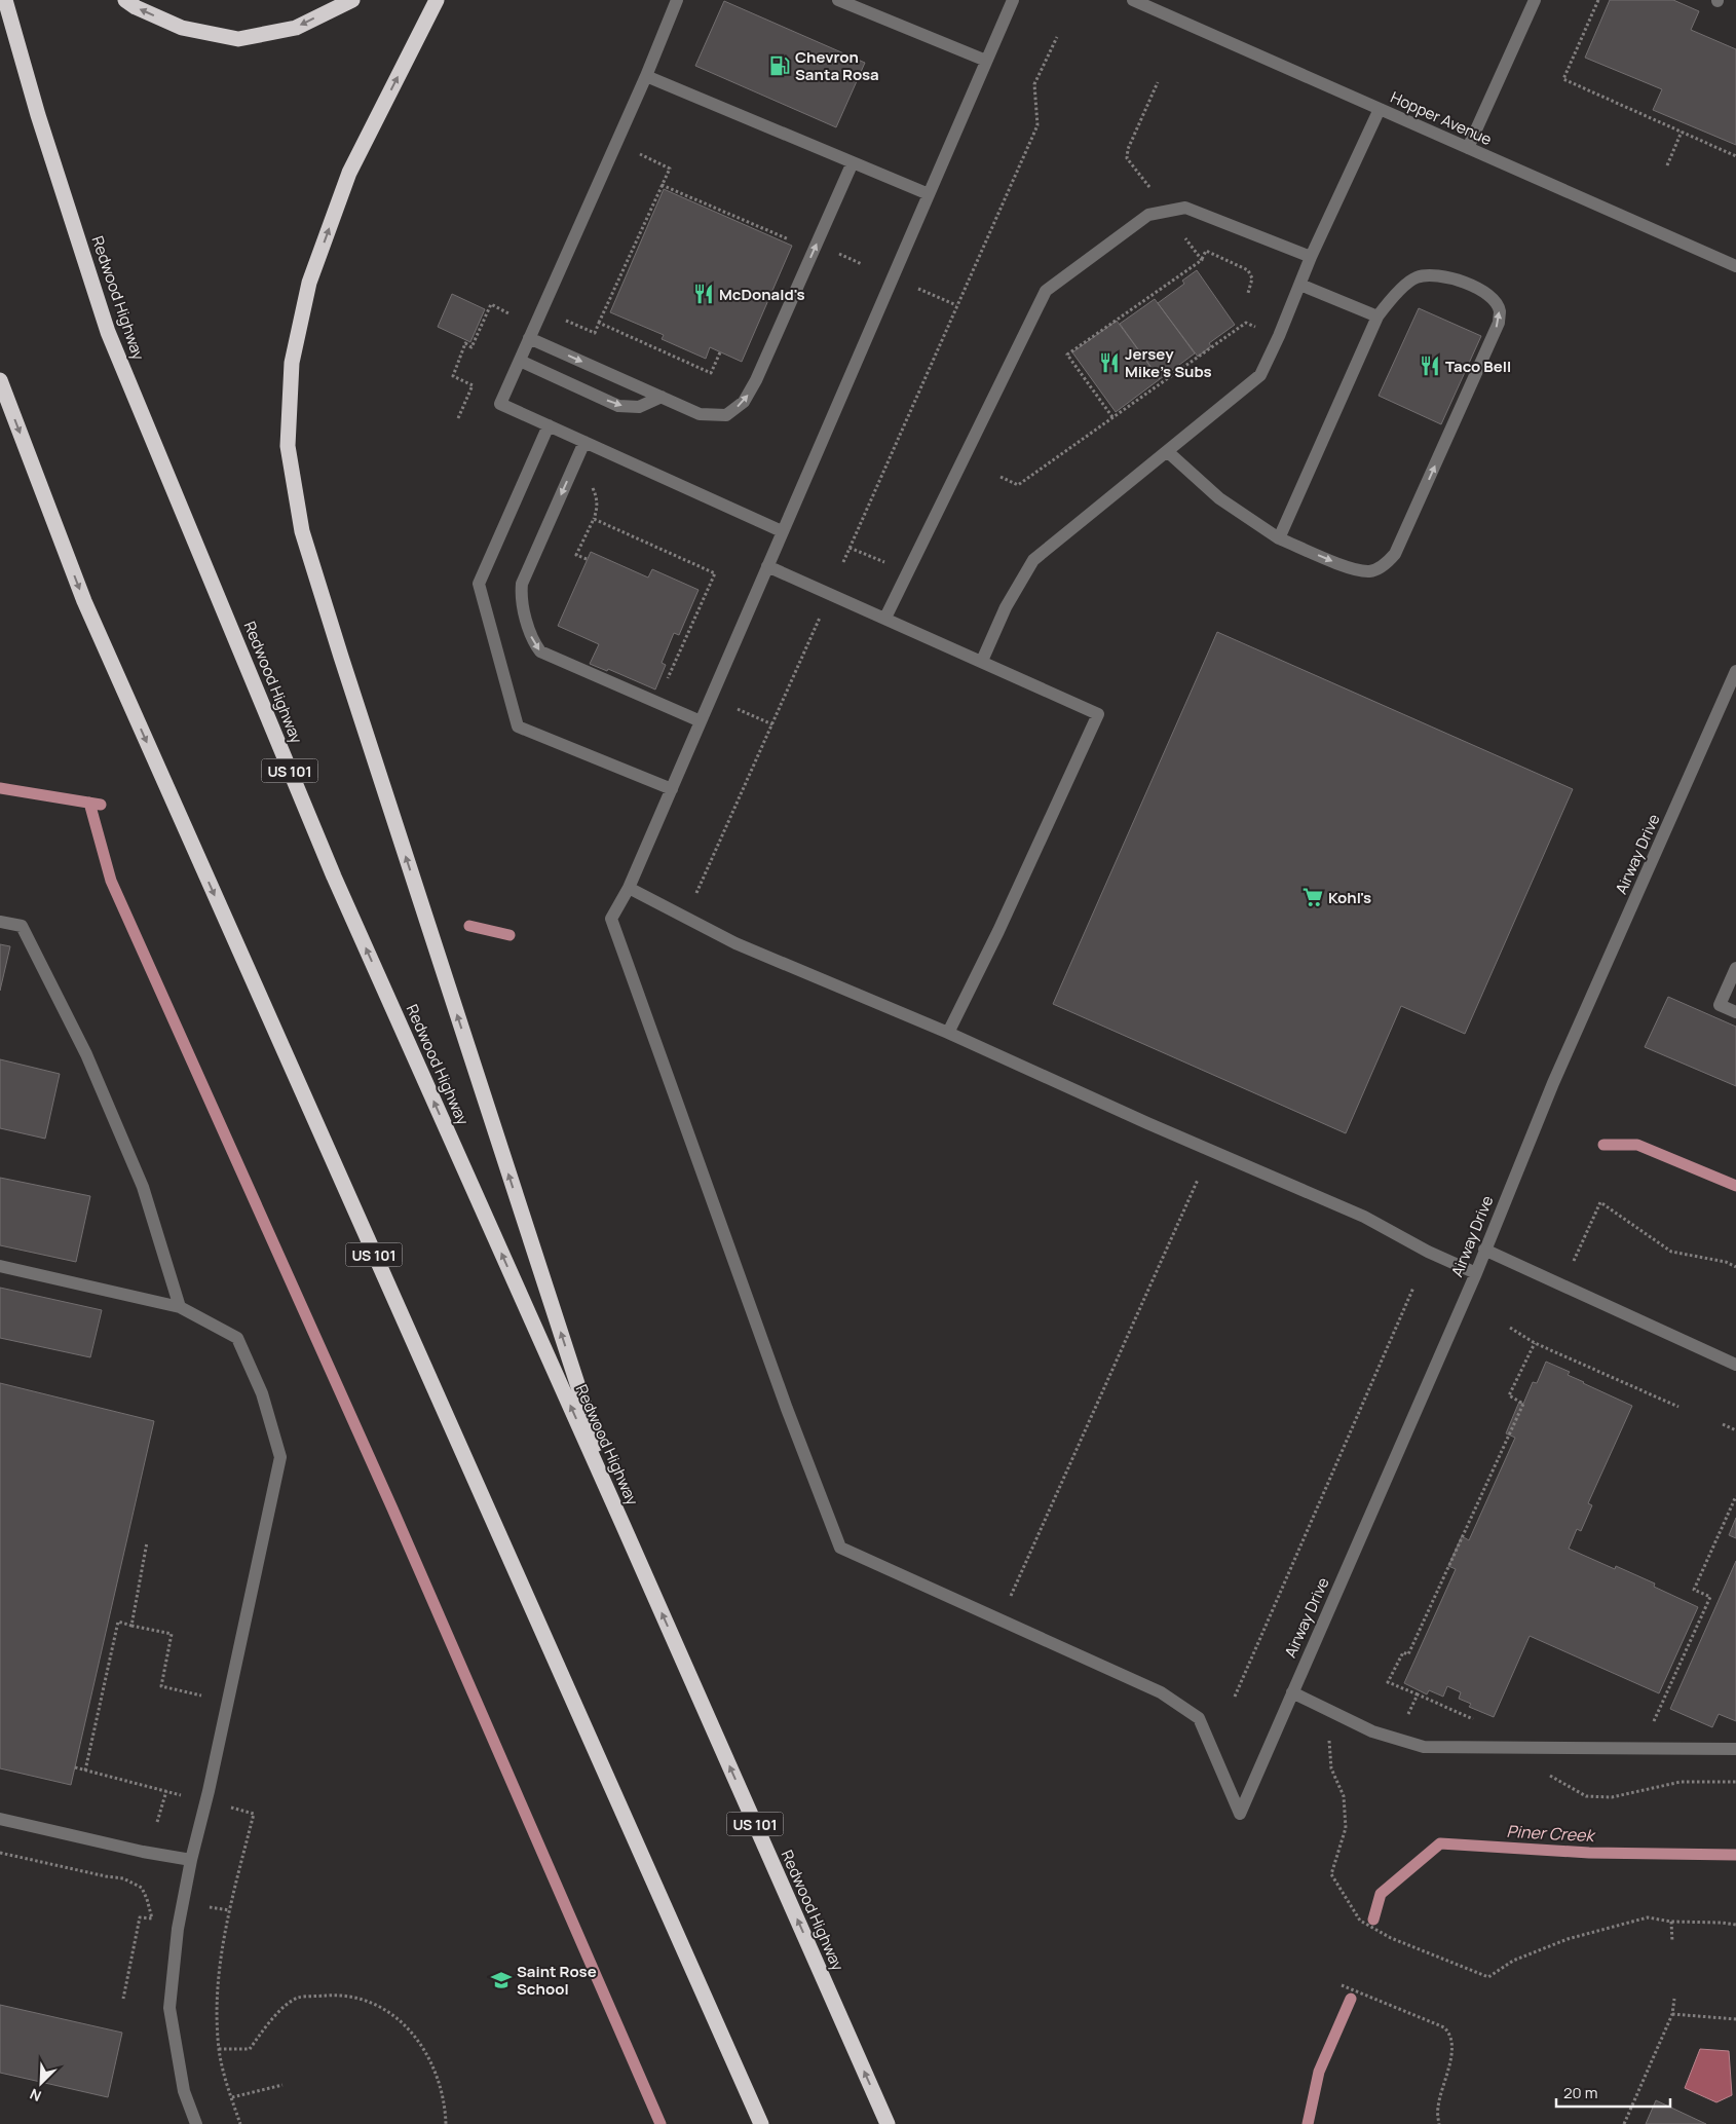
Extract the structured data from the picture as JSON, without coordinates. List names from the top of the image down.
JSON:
{
  "streets": {
    "highway": ["Redwood Highway", "US 101"],
    "street": ["Hopper Avenue", "Airway Drive"]
  },
  "water": ["Piner Creek"],
  "places": {
    "fuel station": ["Chevron Santa Rosa"],
    "restaurant": ["McDonald's", "Jersey Mike's Subs", "Taco Bell"],
    "supermarket": ["Kohl's"],
    "school or university": ["Saint Rose School"]
  },
  "scale_bar": "20 m",
  "north": "bottom left"
}
